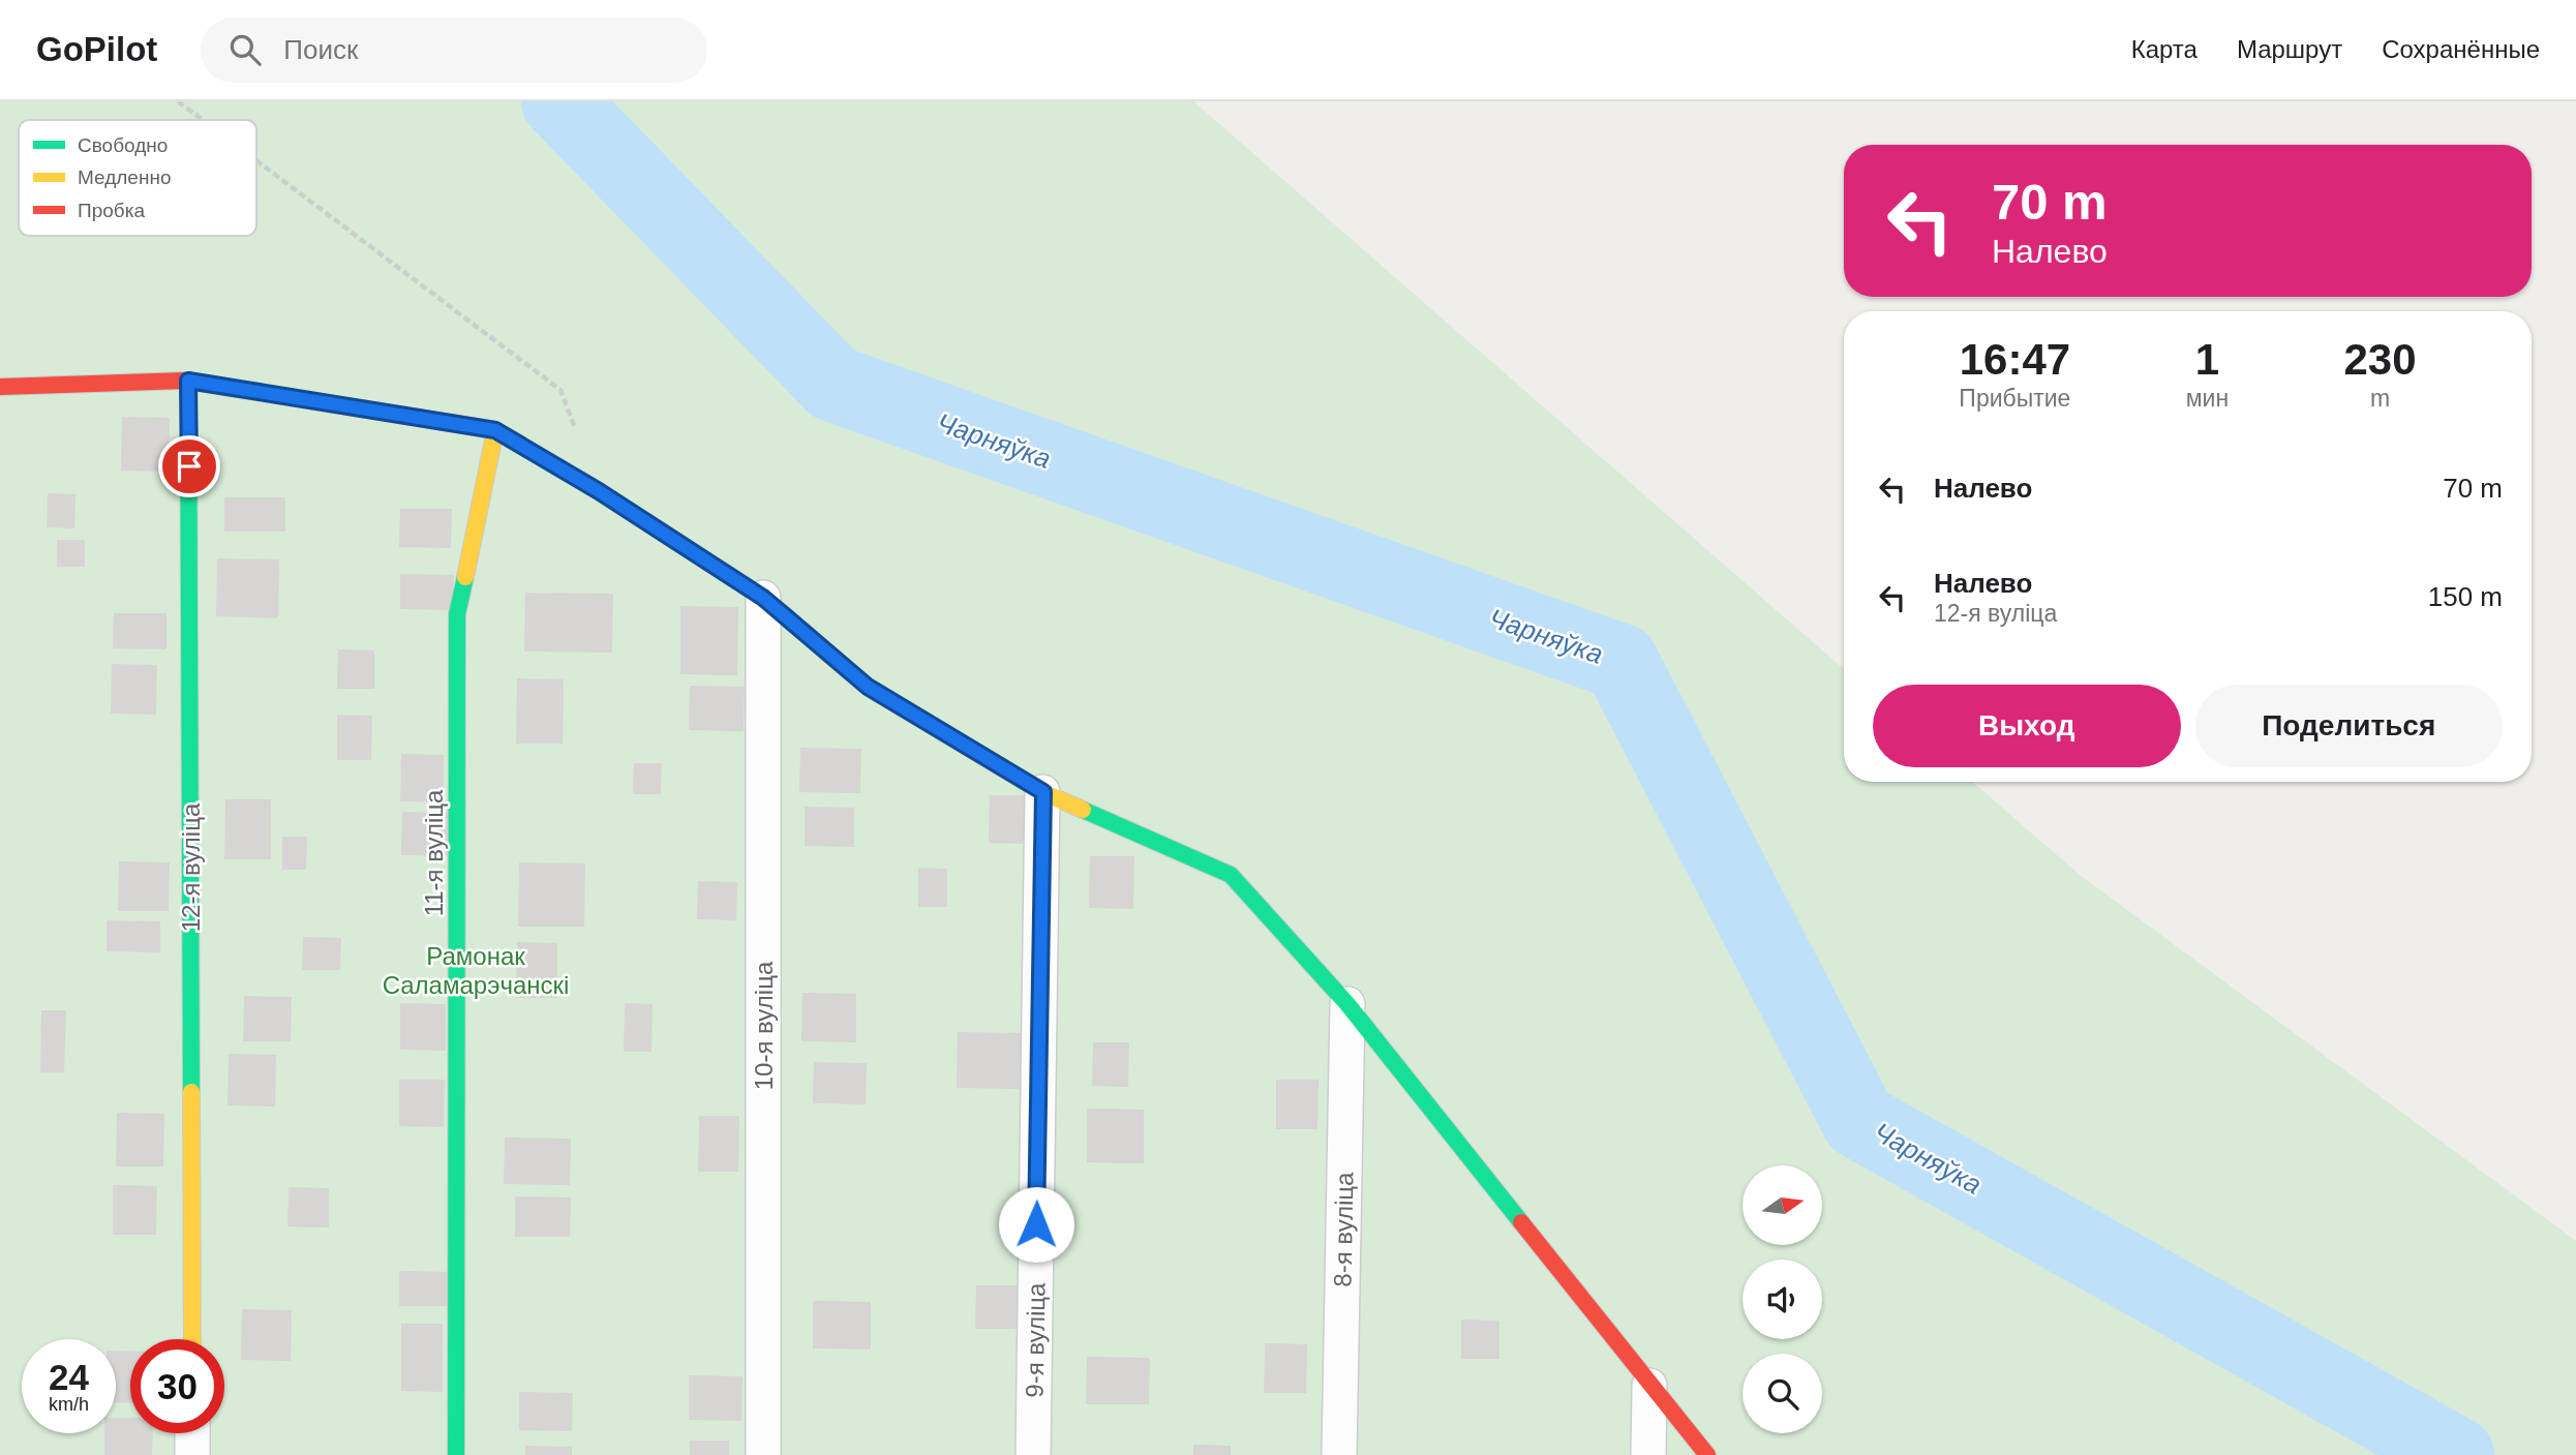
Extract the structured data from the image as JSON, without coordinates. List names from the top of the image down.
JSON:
{
  "streets": {
    "street": [
      "11-я вуліца",
      "12-я вуліца",
      "10-я вуліца",
      "8-я вуліца",
      "9-я вуліца"
    ]
  },
  "water": ["Чарняўка"],
  "parks": ["Рамонак Саламарэчанскі"],
  "legend": ["Свободно", "Медленно", "Пробка"],
  "north": "right",
  "page": {
    "header": "GoPilot",
    "search": "Поиск",
    "nav": ["Карта", "Маршрут", "Сохранённые"],
    "turn": ["70 m", "Налево"],
    "eta": [
      "16:47",
      "Прибытие",
      "1",
      "мин",
      "230",
      "m"
    ],
    "list": [
      {
        "name": "Налево",
        "value": "70 m"
      },
      {
        "name": "Налево",
        "note": "12-я вуліца",
        "value": "150 m"
      }
    ],
    "buttons": ["Выход", "Поделиться"],
    "speed": "24 km/h",
    "limit": "30"
  }
}
